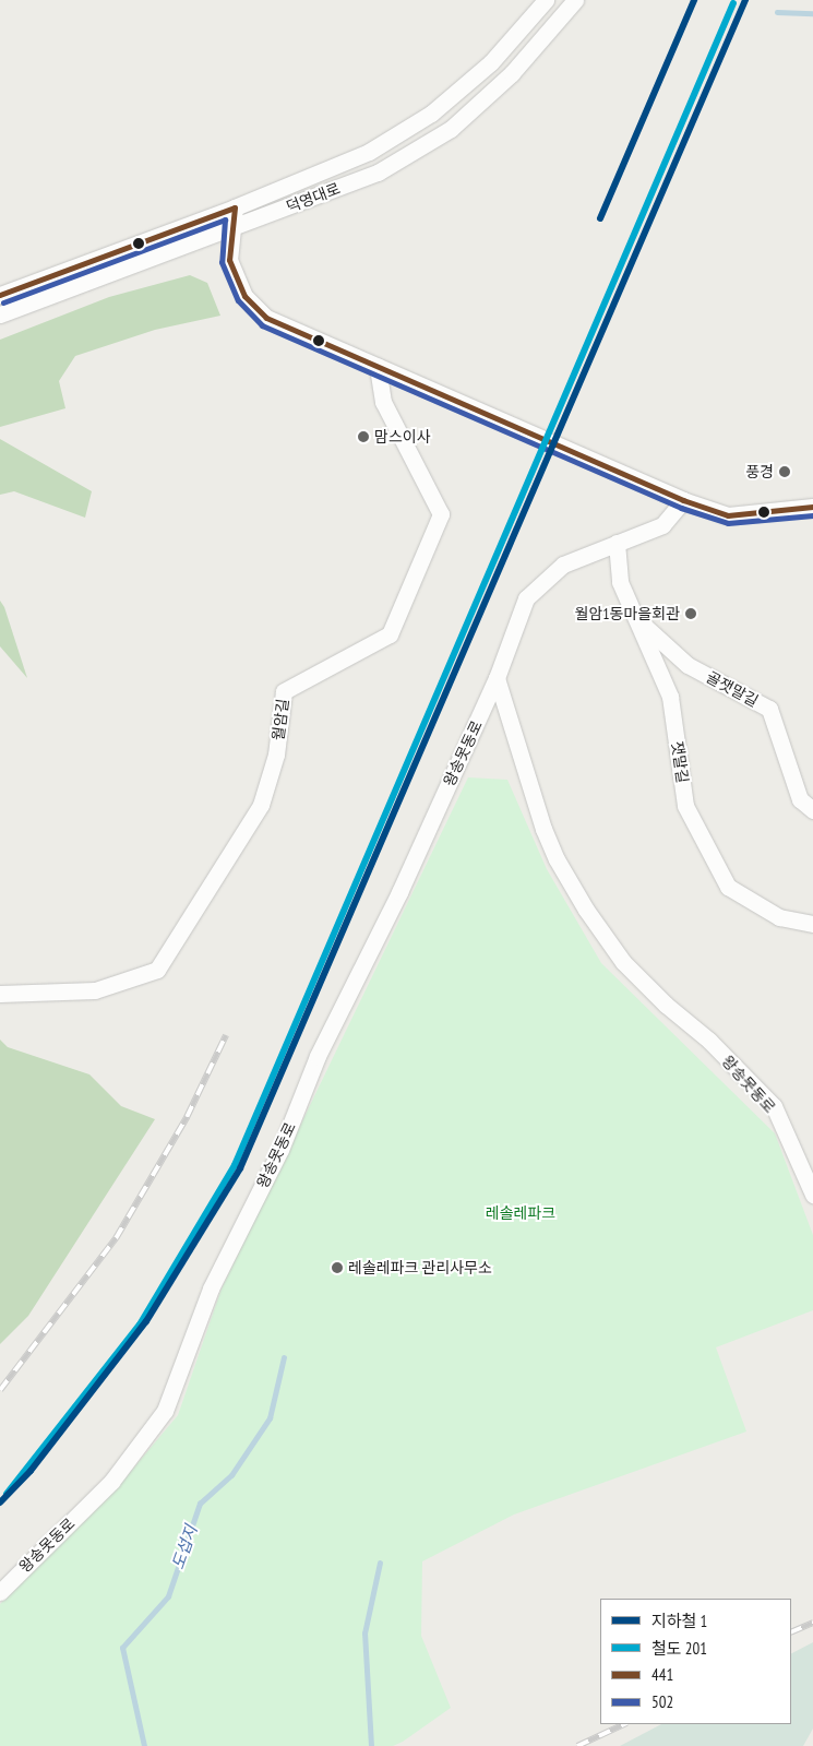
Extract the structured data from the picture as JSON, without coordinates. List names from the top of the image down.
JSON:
{
  "streets": {
    "street": [
      "덕영대로",
      "골잿말길",
      "월암길",
      "왕송못동로",
      "잿말길"
    ]
  },
  "crossings": [
    ["골잿말길", "잿말길"],
    ["왕송못동로", "잿말길"]
  ],
  "water": ["도섭지"],
  "parks": ["레솔레파크"],
  "places": [
    "맘스이사",
    "풍경",
    "월암1동마을회관",
    "레솔레파크 관리사무소"
  ],
  "lines": [
    "metro line 1",
    "rail line 201",
    "transit line 441",
    "transit line 502"
  ],
  "legend": [
    "지하철 1",
    "철도 201",
    "441",
    "502"
  ]
}
